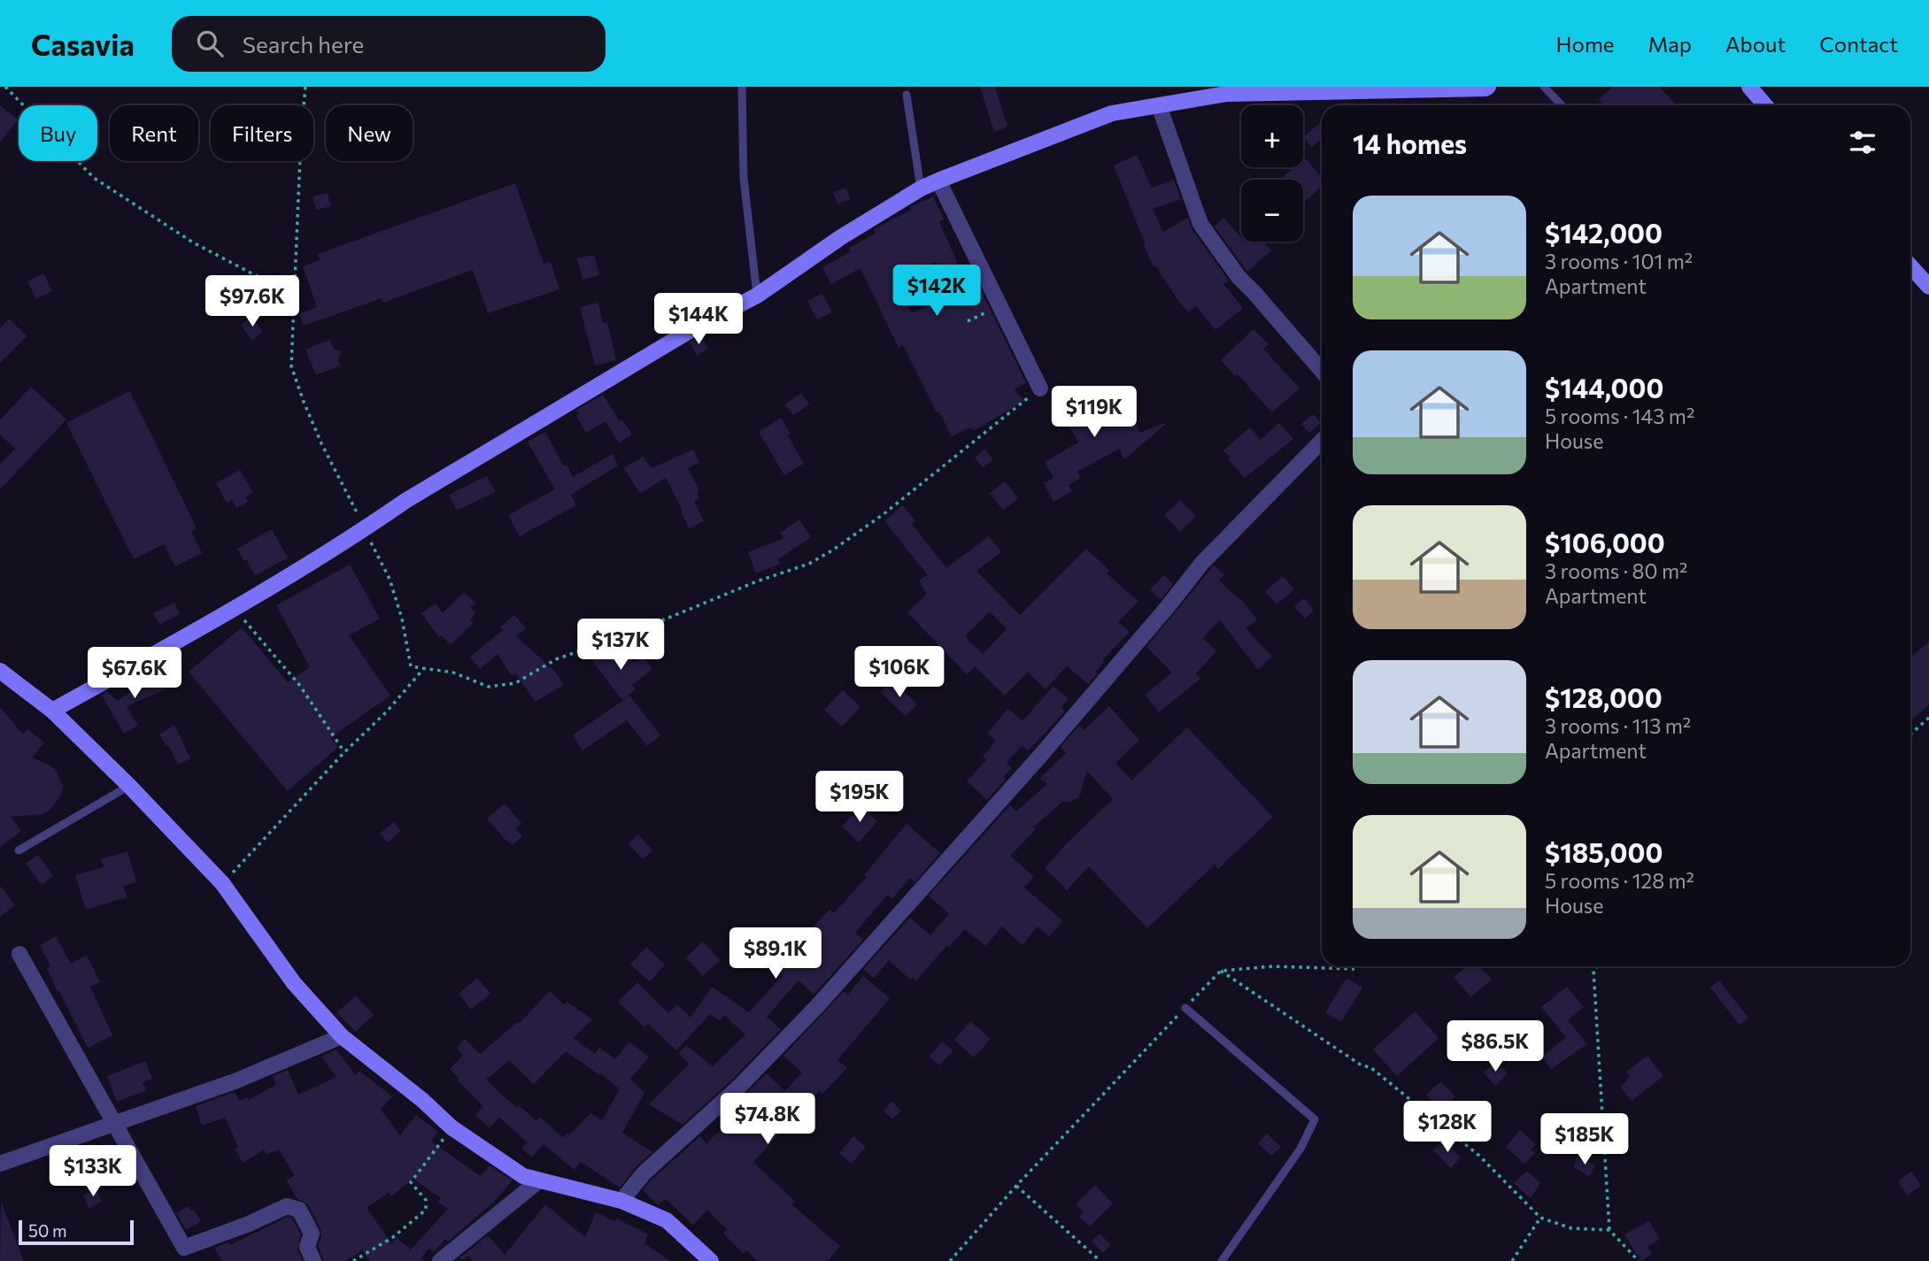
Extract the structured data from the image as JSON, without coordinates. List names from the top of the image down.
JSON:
{
  "scale_bar": "50 m",
  "page": {
    "header": "Casavia",
    "search": "Search here",
    "nav": [
      "Home",
      "Map",
      "About",
      "Contact"
    ],
    "map_buttons": ["+", "−"],
    "chip": [
      "Buy",
      "Rent",
      "Filters",
      "New"
    ],
    "heading": "14 homes",
    "list": [
      {
        "name": "$142,000",
        "note": "3 rooms · 101 m² · Apartment"
      },
      {
        "name": "$144,000",
        "note": "5 rooms · 143 m² · House"
      },
      {
        "name": "$106,000",
        "note": "3 rooms · 80 m² · Apartment"
      },
      {
        "name": "$128,000",
        "note": "3 rooms · 113 m² · Apartment"
      },
      {
        "name": "$185,000",
        "note": "5 rooms · 128 m² · House"
      }
    ],
    "price": [
      "$142K",
      "$97.6K",
      "$144K",
      "$119K",
      "$137K",
      "$106K",
      "$67.6K",
      "$195K",
      "$89.1K",
      "$86.5K",
      "$74.8K",
      "$128K",
      "$185K",
      "$133K"
    ],
    "scale": "50 m"
  }
}
